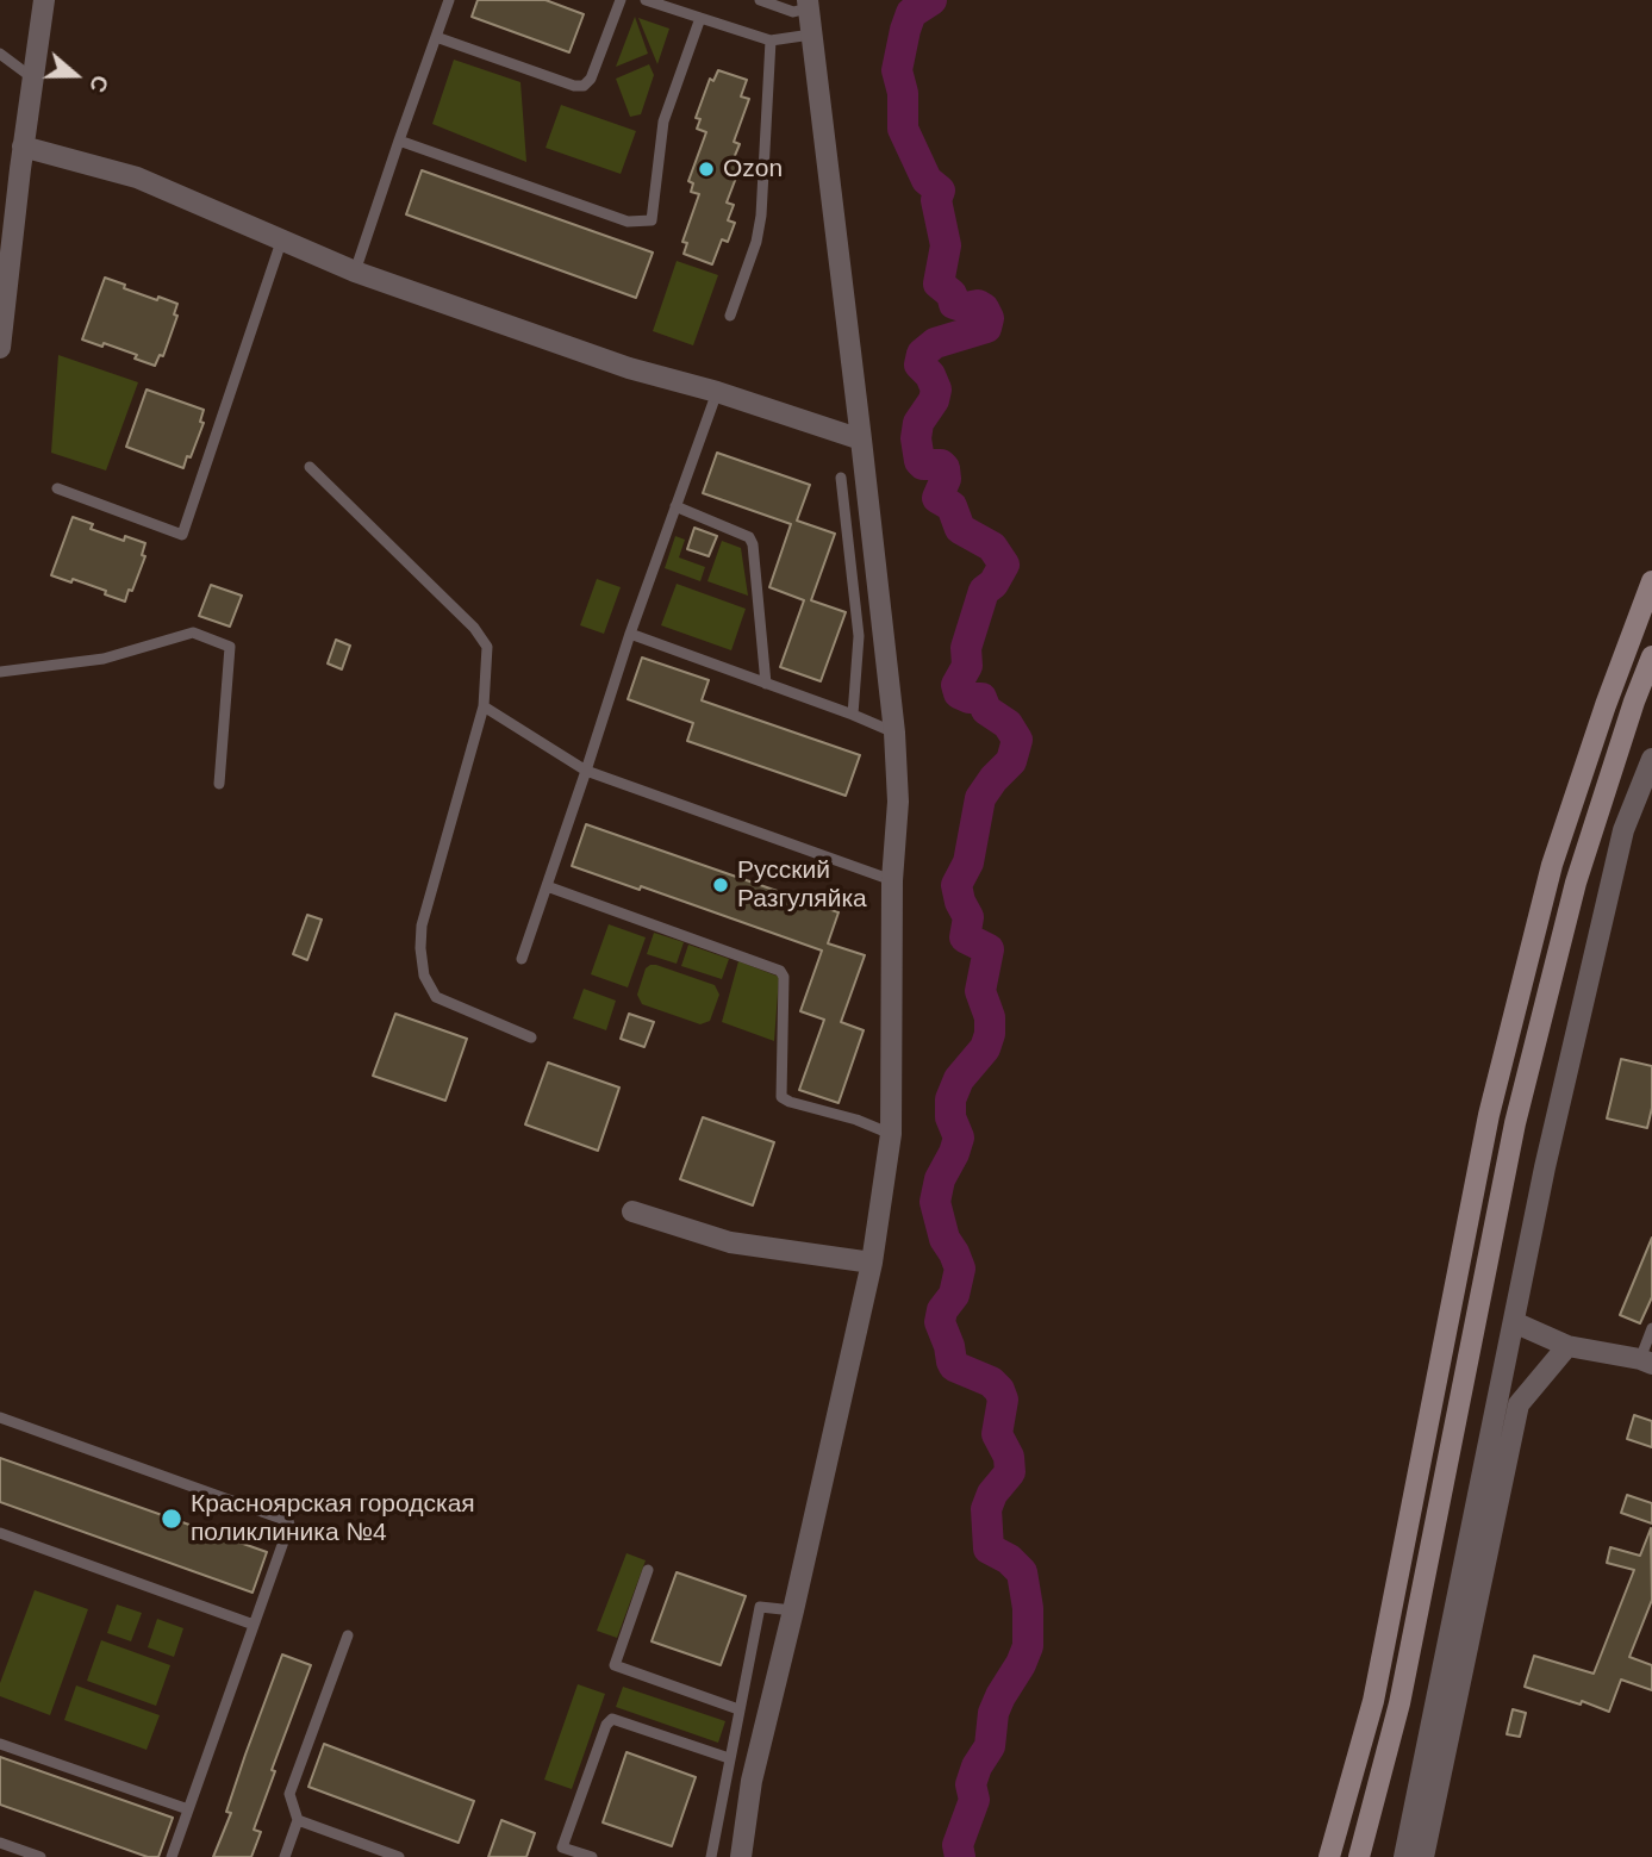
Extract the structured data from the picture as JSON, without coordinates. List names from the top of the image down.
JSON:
{
  "places": ["Ozon", "Русский Разгуляйка", "Красноярская городская поликлиника №4"],
  "north": "right"
}
